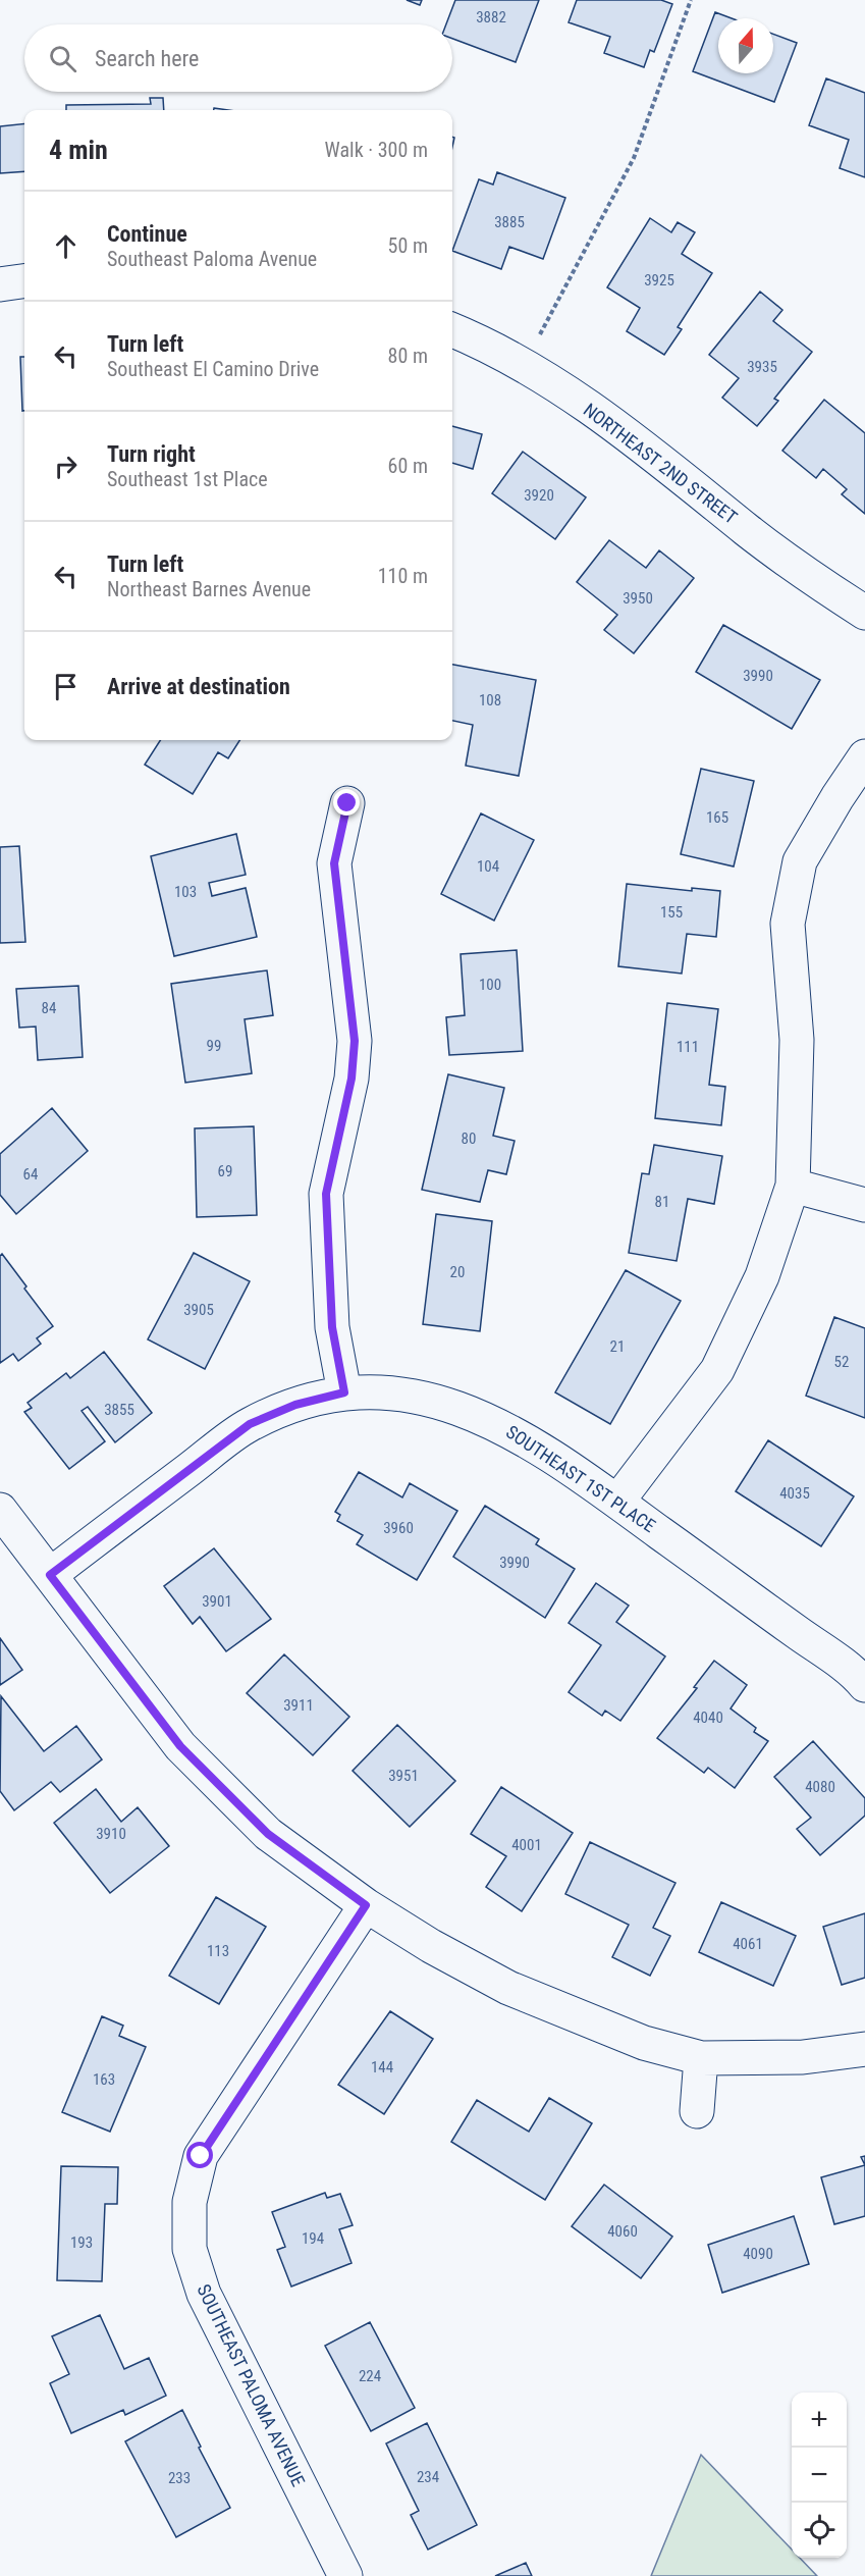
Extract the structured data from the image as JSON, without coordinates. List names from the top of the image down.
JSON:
{
  "streets": {
    "street": ["NORTHEAST 2ND STREET", "SOUTHEAST 1ST PLACE", "SOUTHEAST PALOMA AVENUE"]
  },
  "house_numbers": [
    "3882",
    "3885",
    "3925",
    "3935",
    "3920",
    "3950",
    "3990",
    "108",
    "165",
    "104",
    "103",
    "155",
    "100",
    "84",
    "99",
    "111",
    "80",
    "69",
    "64",
    "81",
    "20",
    "3905",
    "21",
    "52",
    "3855",
    "4035",
    "3960",
    "3990",
    "3901",
    "3911",
    "4040",
    "3951",
    "4080",
    "3910",
    "4001",
    "4061",
    "113",
    "144",
    "163",
    "4060",
    "194",
    "193",
    "4090",
    "224",
    "234",
    "233"
  ],
  "north": "top",
  "page": {
    "search": "Search here",
    "heading": ["4 min", "Walk · 300 m"],
    "list": [
      ["Continue", "Southeast Paloma Avenue", "50 m"],
      ["Turn left", "Southeast El Camino Drive", "80 m"],
      ["Turn right", "Southeast 1st Place", "60 m"],
      ["Turn left", "Northeast Barnes Avenue", "110 m"],
      "Arrive at destination"
    ],
    "map_buttons": ["+", "−"]
  }
}
